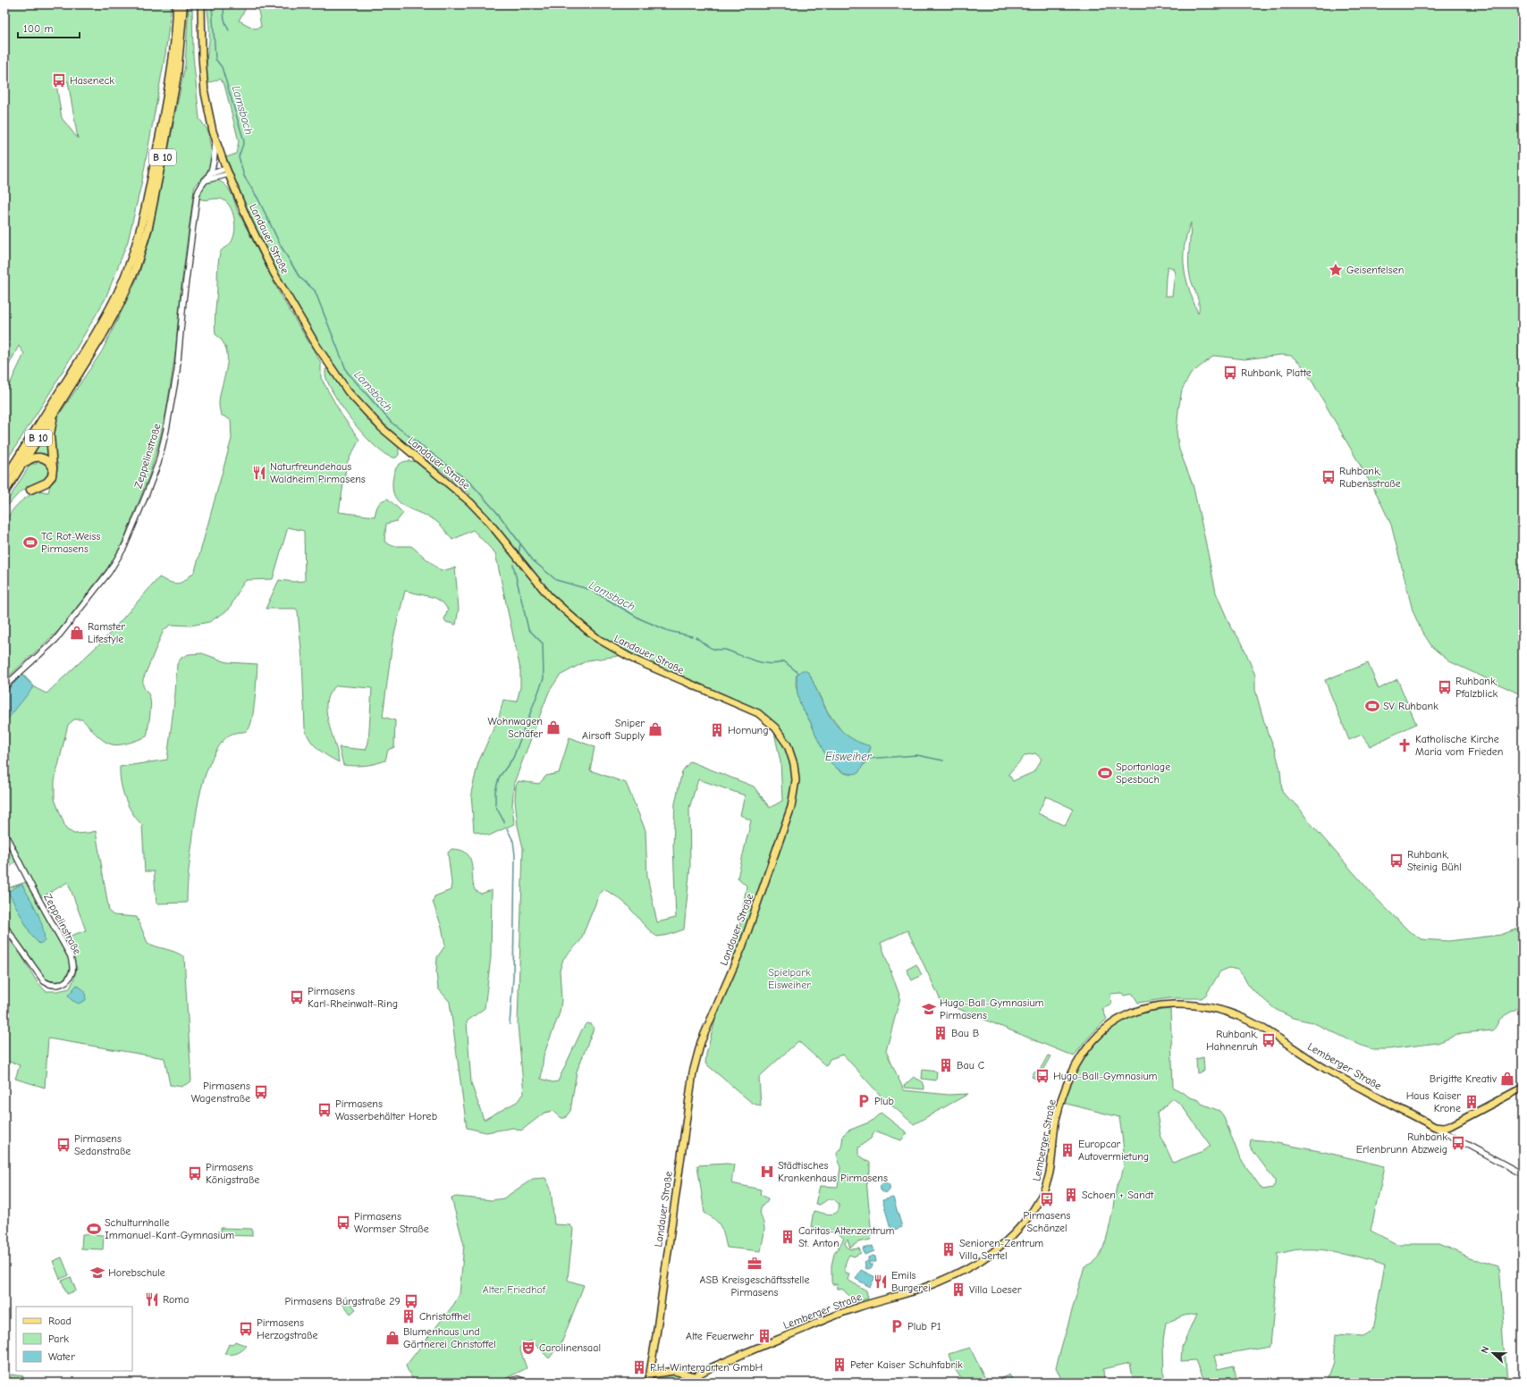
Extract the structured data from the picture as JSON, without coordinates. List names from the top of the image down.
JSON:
{
  "streets": {
    "highway": ["B 10"],
    "main road": ["Landauer Straße", "Lemberger Straße"],
    "street": ["Zeppelinstraße"]
  },
  "water": ["Lamsbach", "Eisweiher"],
  "parks": ["Spielpark Eisweiher", "Alter Friedhof"],
  "places": {
    "bus stop": [
      "Haseneck",
      "Ruhbank, Platte",
      "Ruhbank, Rubensstraße",
      "Ruhbank, Pfalzblick",
      "Ruhbank, Steinig Bühl",
      "Pirmasens Karl-Rheinwalt-Ring",
      "Ruhbank, Hahnenruh",
      "Hugo-Ball-Gymnasium",
      "Pirmasens Wagenstraße",
      "Pirmasens Wasserbehälter Horeb",
      "Ruhbank Erlenbrunn Abzweig",
      "Pirmasens Sedanstraße",
      "Pirmasens Königstraße",
      "Pirmasens Schänzel",
      "Pirmasens Wormser Straße",
      "Pirmasens Burgstraße 29",
      "Pirmasens Herzogstraße"
    ],
    "place": ["Geisenfelsen"],
    "restaurant": ["Naturfreundehaus Waldheim Pirmasens", "Emils Burgerei", "Roma"],
    "sports": [
      "TC Rot-Weiss Pirmasens",
      "SV Ruhbank",
      "Sportanlage Spesbach",
      "Schulturnhalle Immanuel-Kant-Gymnasium"
    ],
    "shop": [
      "Ramster Lifestyle",
      "Wohnwagen Schäfer",
      "Sniper Airsoft Supply",
      "Brigitte Kreativ",
      "Blumenhaus und Gärtnerei Christoffel"
    ],
    "building": [
      "Hornung",
      "Bau B",
      "Bau C",
      "Haus Kaiser Krone",
      "Europcar Autovermietung",
      "Schoen + Sandt",
      "Caritas-Altenzentrum St. Anton",
      "Senioren-Zentrum Villa Sertel",
      "Villa Loeser",
      "Christoffhel",
      "Alte Feuerwehr",
      "Peter Kaiser Schuhfabrik",
      "P.H. Wintergarten GmbH"
    ],
    "church": ["Katholische Kirche Maria vom Frieden"],
    "school or university": ["Hugo-Ball-Gymnasium Pirmasens", "Horebschule"],
    "parking": ["Plub", "Plub P1"],
    "hospital": ["Städtisches Krankenhaus Pirmasens"],
    "office": ["ASB Kreisgeschäftsstelle Pirmasens"],
    "theatre": ["Carolinensaal"]
  },
  "legend": ["Road", "Park", "Water"],
  "scale_bar": "100 m",
  "north": "left"
}
